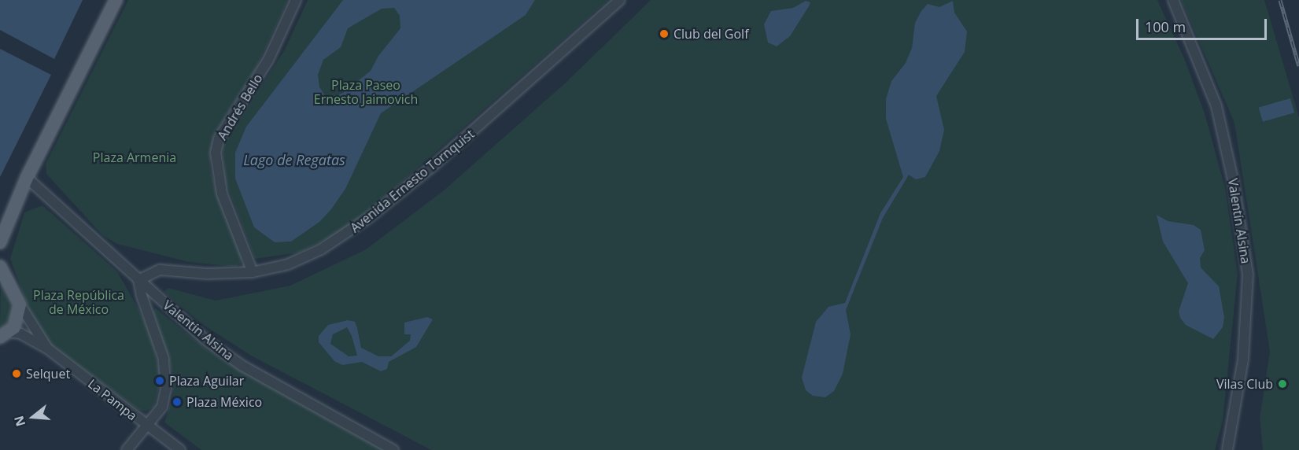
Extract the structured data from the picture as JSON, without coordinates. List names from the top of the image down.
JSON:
{
  "streets": {
    "street": [
      "Andrés Bello",
      "Avenida Ernesto Tornquist",
      "Valentín Alsina",
      "La Pampa"
    ]
  },
  "crossings": [
    ["Andrés Bello", "Avenida Ernesto Tornquist"],
    ["Avenida Ernesto Tornquist", "Valentín Alsina"]
  ],
  "water": ["Lago de Regatas"],
  "parks": ["Plaza Paseo Ernesto Jaimovich", "Plaza Armenia", "Plaza República de México"],
  "places": [
    "Club del Golf",
    "Selquet",
    "Plaza Aguilar",
    "Vilas Club",
    "Plaza México"
  ],
  "scale_bar": "100 m",
  "north": "left"
}
